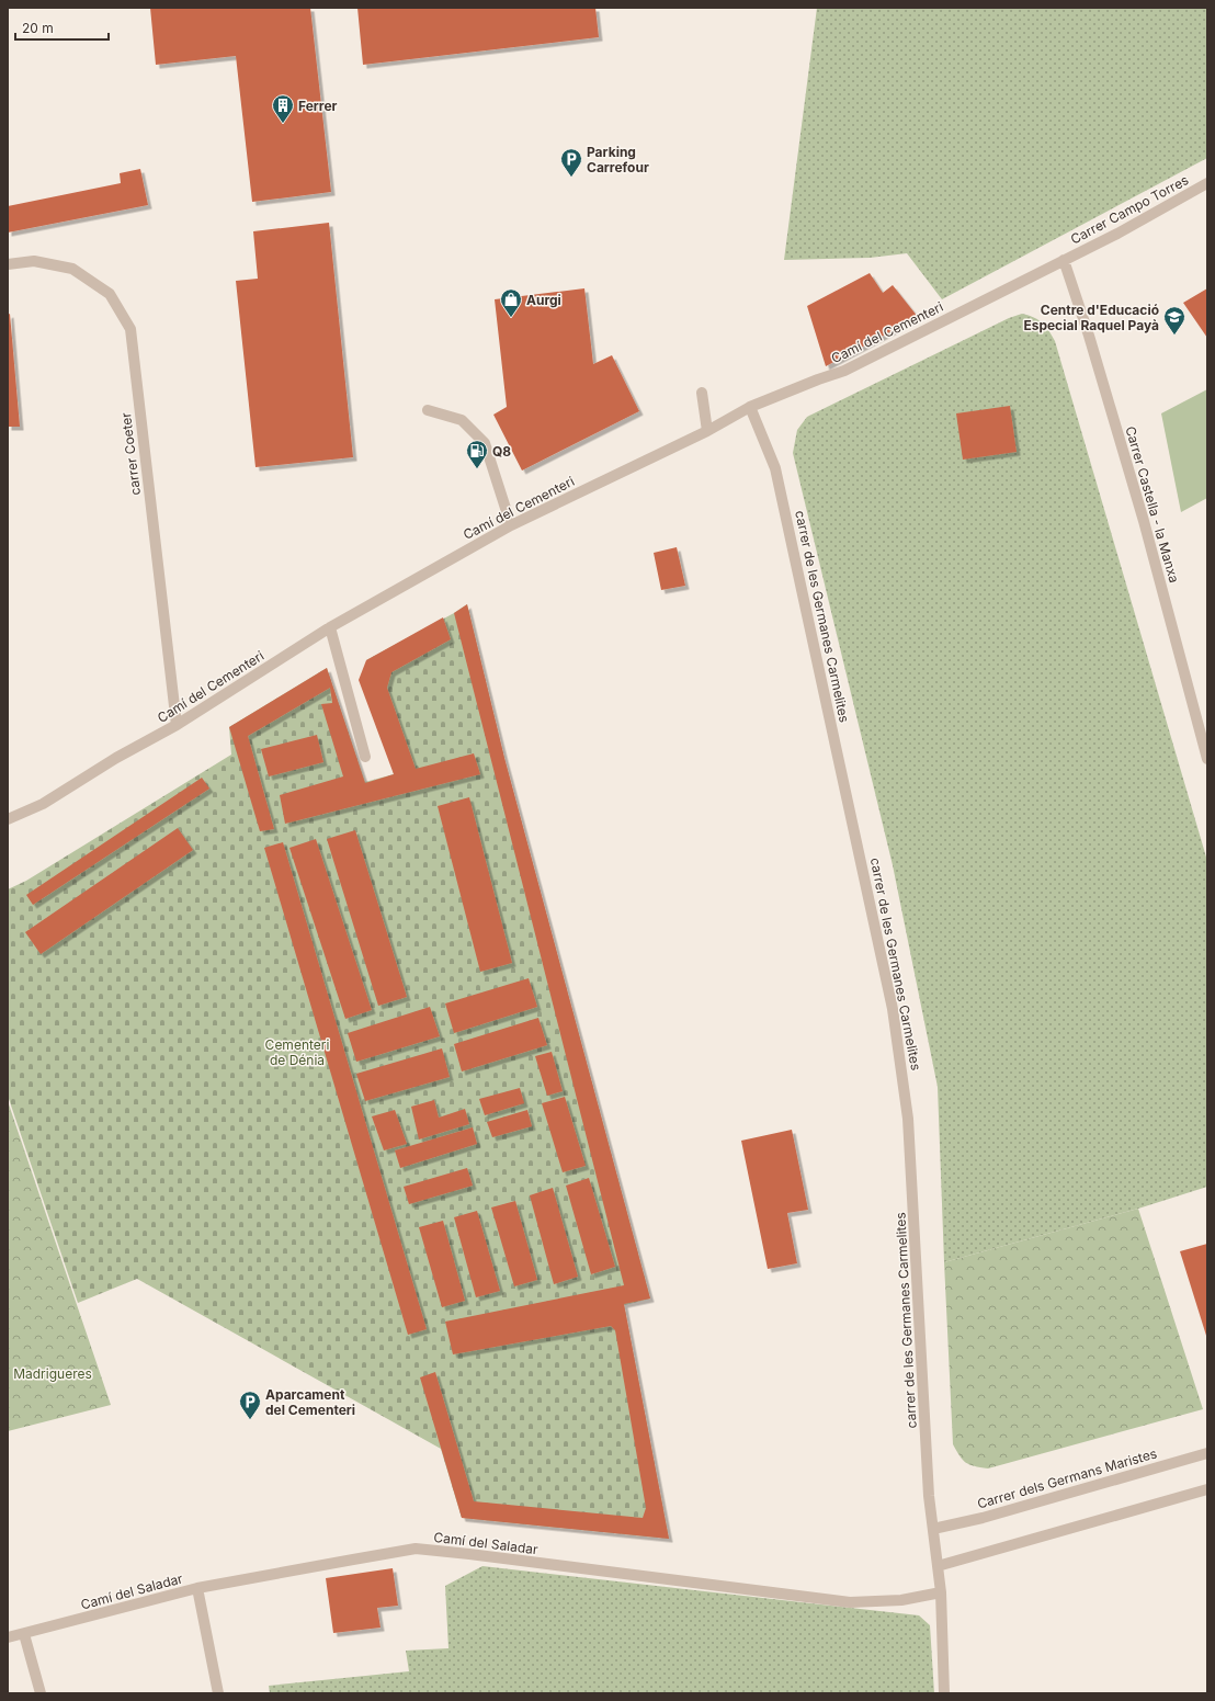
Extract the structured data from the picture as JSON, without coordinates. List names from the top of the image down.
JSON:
{
  "streets": {
    "street": [
      "Carrer Campo Torres",
      "Camí del Cementeri",
      "carrer Coeter",
      "Carrer Castella - la Manxa",
      "carrer de les Germanes Carmelites",
      "Carrer dels Germans Maristes",
      "Camí del Saladar"
    ]
  },
  "crossings": [
    ["Carrer Campo Torres", "Camí del Cementeri"],
    ["Carrer Campo Torres", "Carrer Castella - la Manxa"],
    ["Camí del Cementeri", "carrer Coeter"],
    ["Camí del Cementeri", "Carrer Castella - la Manxa"],
    ["Camí del Cementeri", "carrer de les Germanes Carmelites"],
    ["carrer de les Germanes Carmelites", "Carrer dels Germans Maristes"]
  ],
  "parks": ["Cementeri de Dénia", "Madrigueres"],
  "places": {
    "building": ["Ferrer"],
    "parking": ["Parking Carrefour", "Aparcament del Cementeri"],
    "shop": ["Aurgi"],
    "school or university": ["Centre d'Educació Especial Raquel Payà"],
    "fuel station": ["Q8"]
  },
  "scale_bar": "20 m"
}
